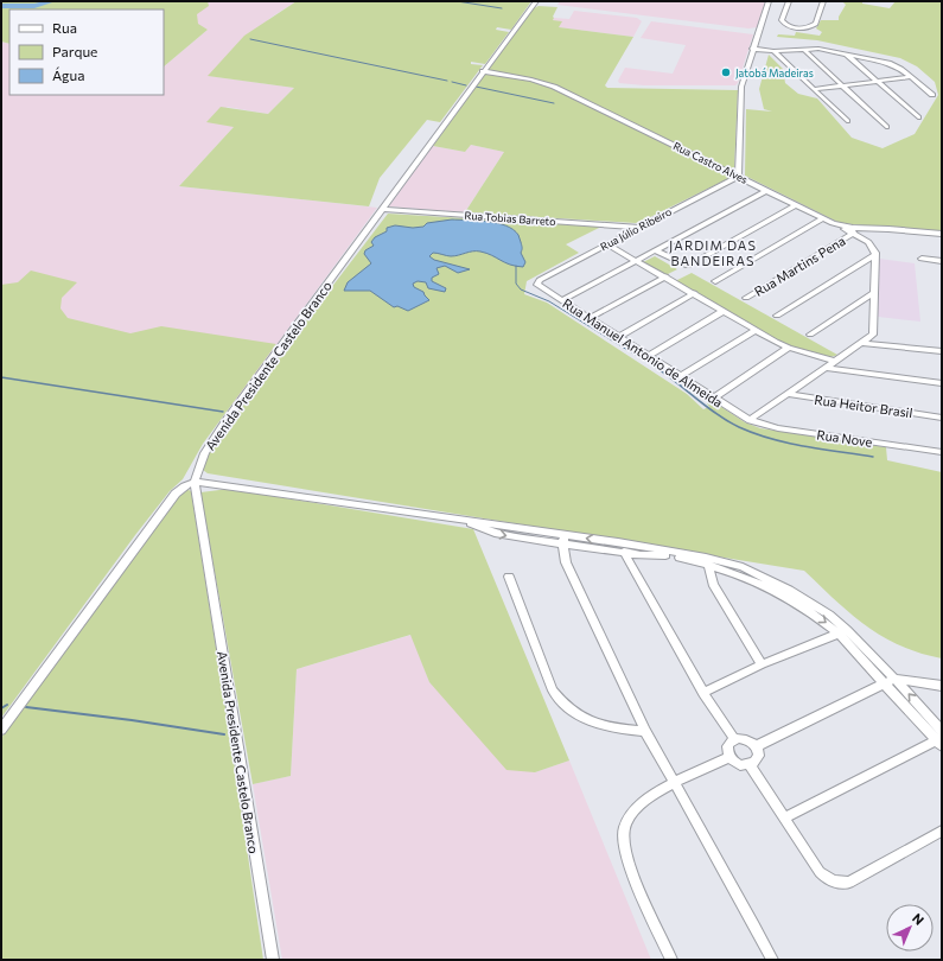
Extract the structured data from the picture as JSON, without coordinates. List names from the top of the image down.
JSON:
{
  "streets": {
    "street": [
      "Rua Castro Alves",
      "Rua Tobias Barreto",
      "Rua Júlio Ribeiro",
      "Rua Martins Pena",
      "Rua Manuel Antonio de Almeida",
      "Avenida Presidente Castelo Branco",
      "Rua Heitor Brasil",
      "Rua Nove"
    ]
  },
  "crossings": [
    ["Rua Castro Alves", "Rua Júlio Ribeiro"],
    ["Rua Castro Alves", "Rua Martins Pena"],
    ["Rua Castro Alves", "Avenida Presidente Castelo Branco"],
    ["Rua Tobias Barreto", "Rua Júlio Ribeiro"],
    ["Rua Tobias Barreto", "Avenida Presidente Castelo Branco"],
    ["Rua Júlio Ribeiro", "Rua Manuel Antonio de Almeida"],
    ["Rua Manuel Antonio de Almeida", "Rua Nove"]
  ],
  "districts": ["JARDIM DAS BANDEIRAS"],
  "places": ["Jatobá Madeiras"],
  "legend": ["Rua", "Parque", "Água"],
  "north": "top right"
}
